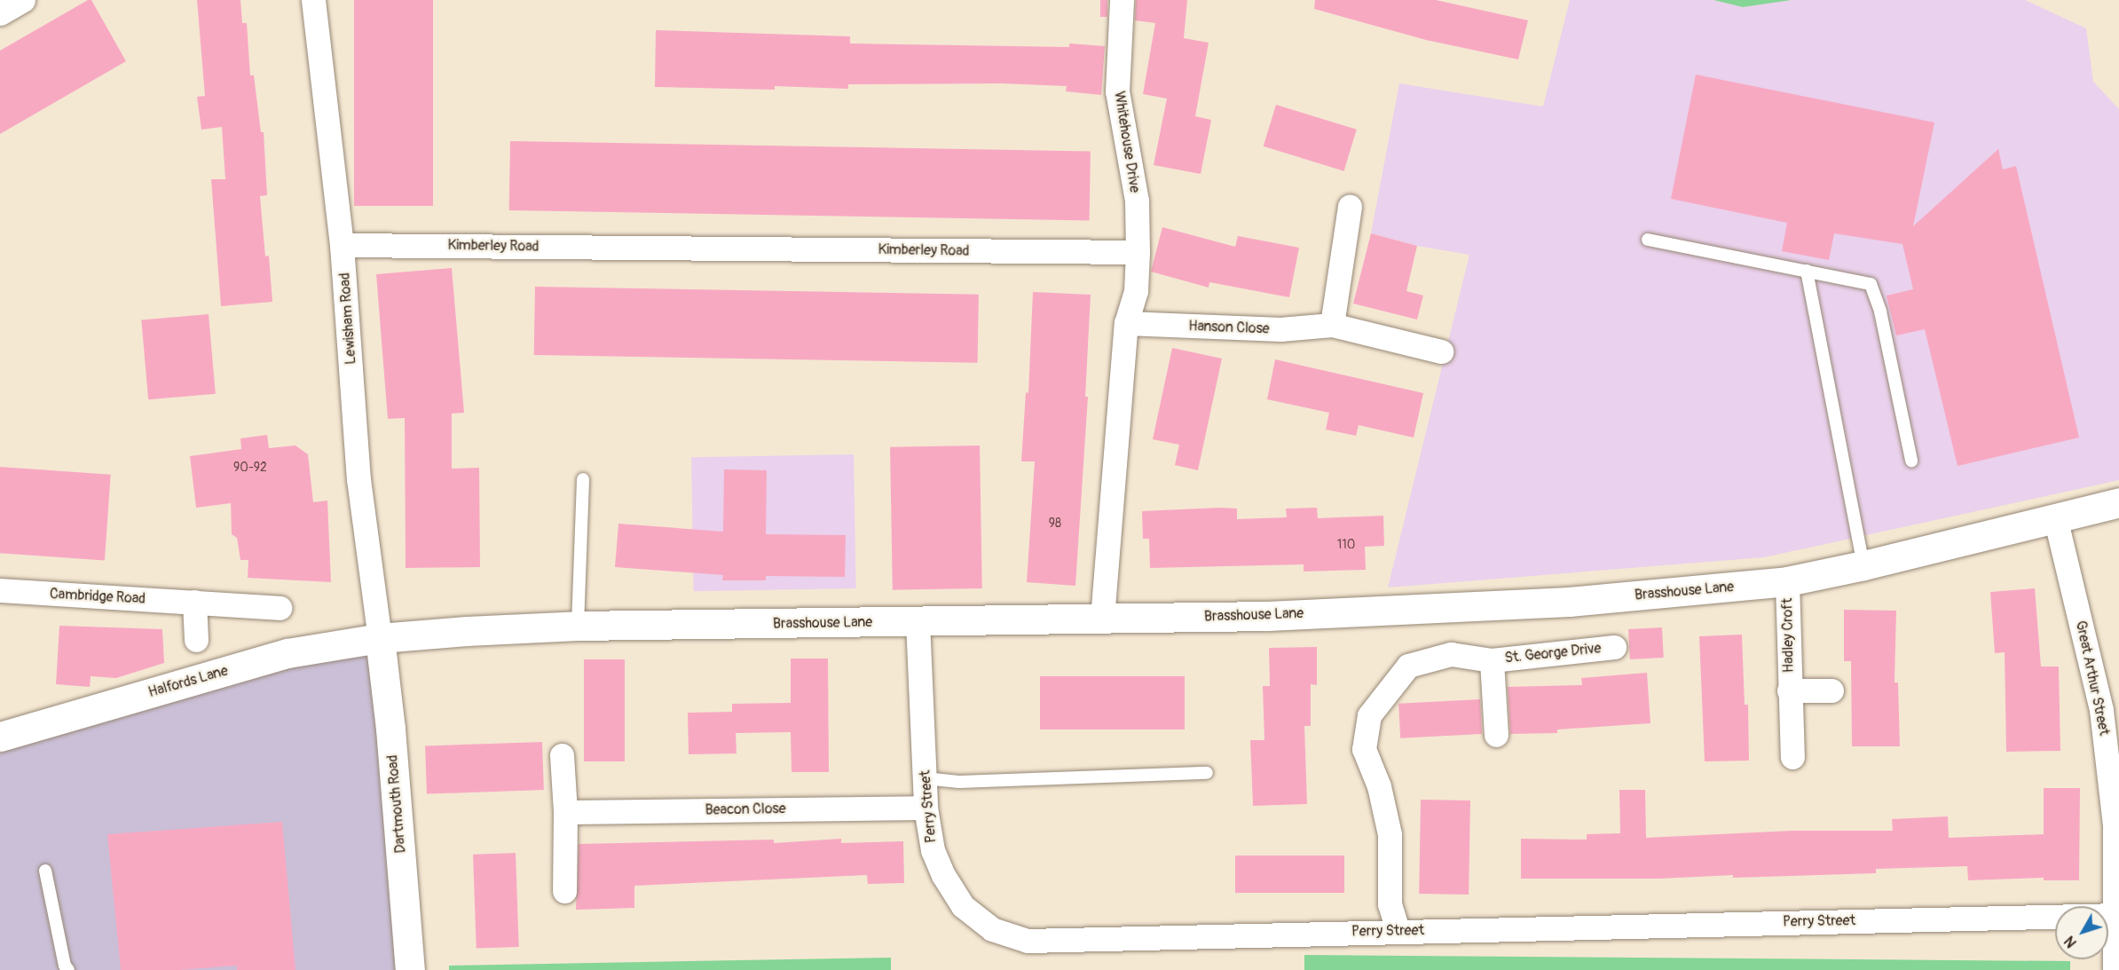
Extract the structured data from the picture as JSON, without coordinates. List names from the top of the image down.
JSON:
{
  "streets": {
    "street": [
      "Whitehouse Drive",
      "Kimberley Road",
      "Lewisham Road",
      "Hanson Close",
      "Brasshouse Lane",
      "Cambridge Road",
      "Hadley Croft",
      "St. George Drive",
      "Great Arthur Street",
      "Halfords Lane",
      "Dartmouth Road",
      "Perry Street",
      "Beacon Close"
    ]
  },
  "crossings": [
    ["Whitehouse Drive", "Kimberley Road"],
    ["Kimberley Road", "Lewisham Road"],
    ["Lewisham Road", "Brasshouse Lane"],
    ["Lewisham Road", "Halfords Lane"],
    ["Lewisham Road", "Dartmouth Road"],
    ["Brasshouse Lane", "Hadley Croft"],
    ["Brasshouse Lane", "Great Arthur Street"],
    ["Brasshouse Lane", "Halfords Lane"],
    ["Brasshouse Lane", "Dartmouth Road"],
    ["Brasshouse Lane", "Perry Street"],
    ["St. George Drive", "Perry Street"],
    ["Great Arthur Street", "Perry Street"],
    ["Halfords Lane", "Dartmouth Road"],
    ["Perry Street", "Beacon Close"]
  ],
  "house_numbers": ["90-92", "98", "110"],
  "north": "bottom left"
}
